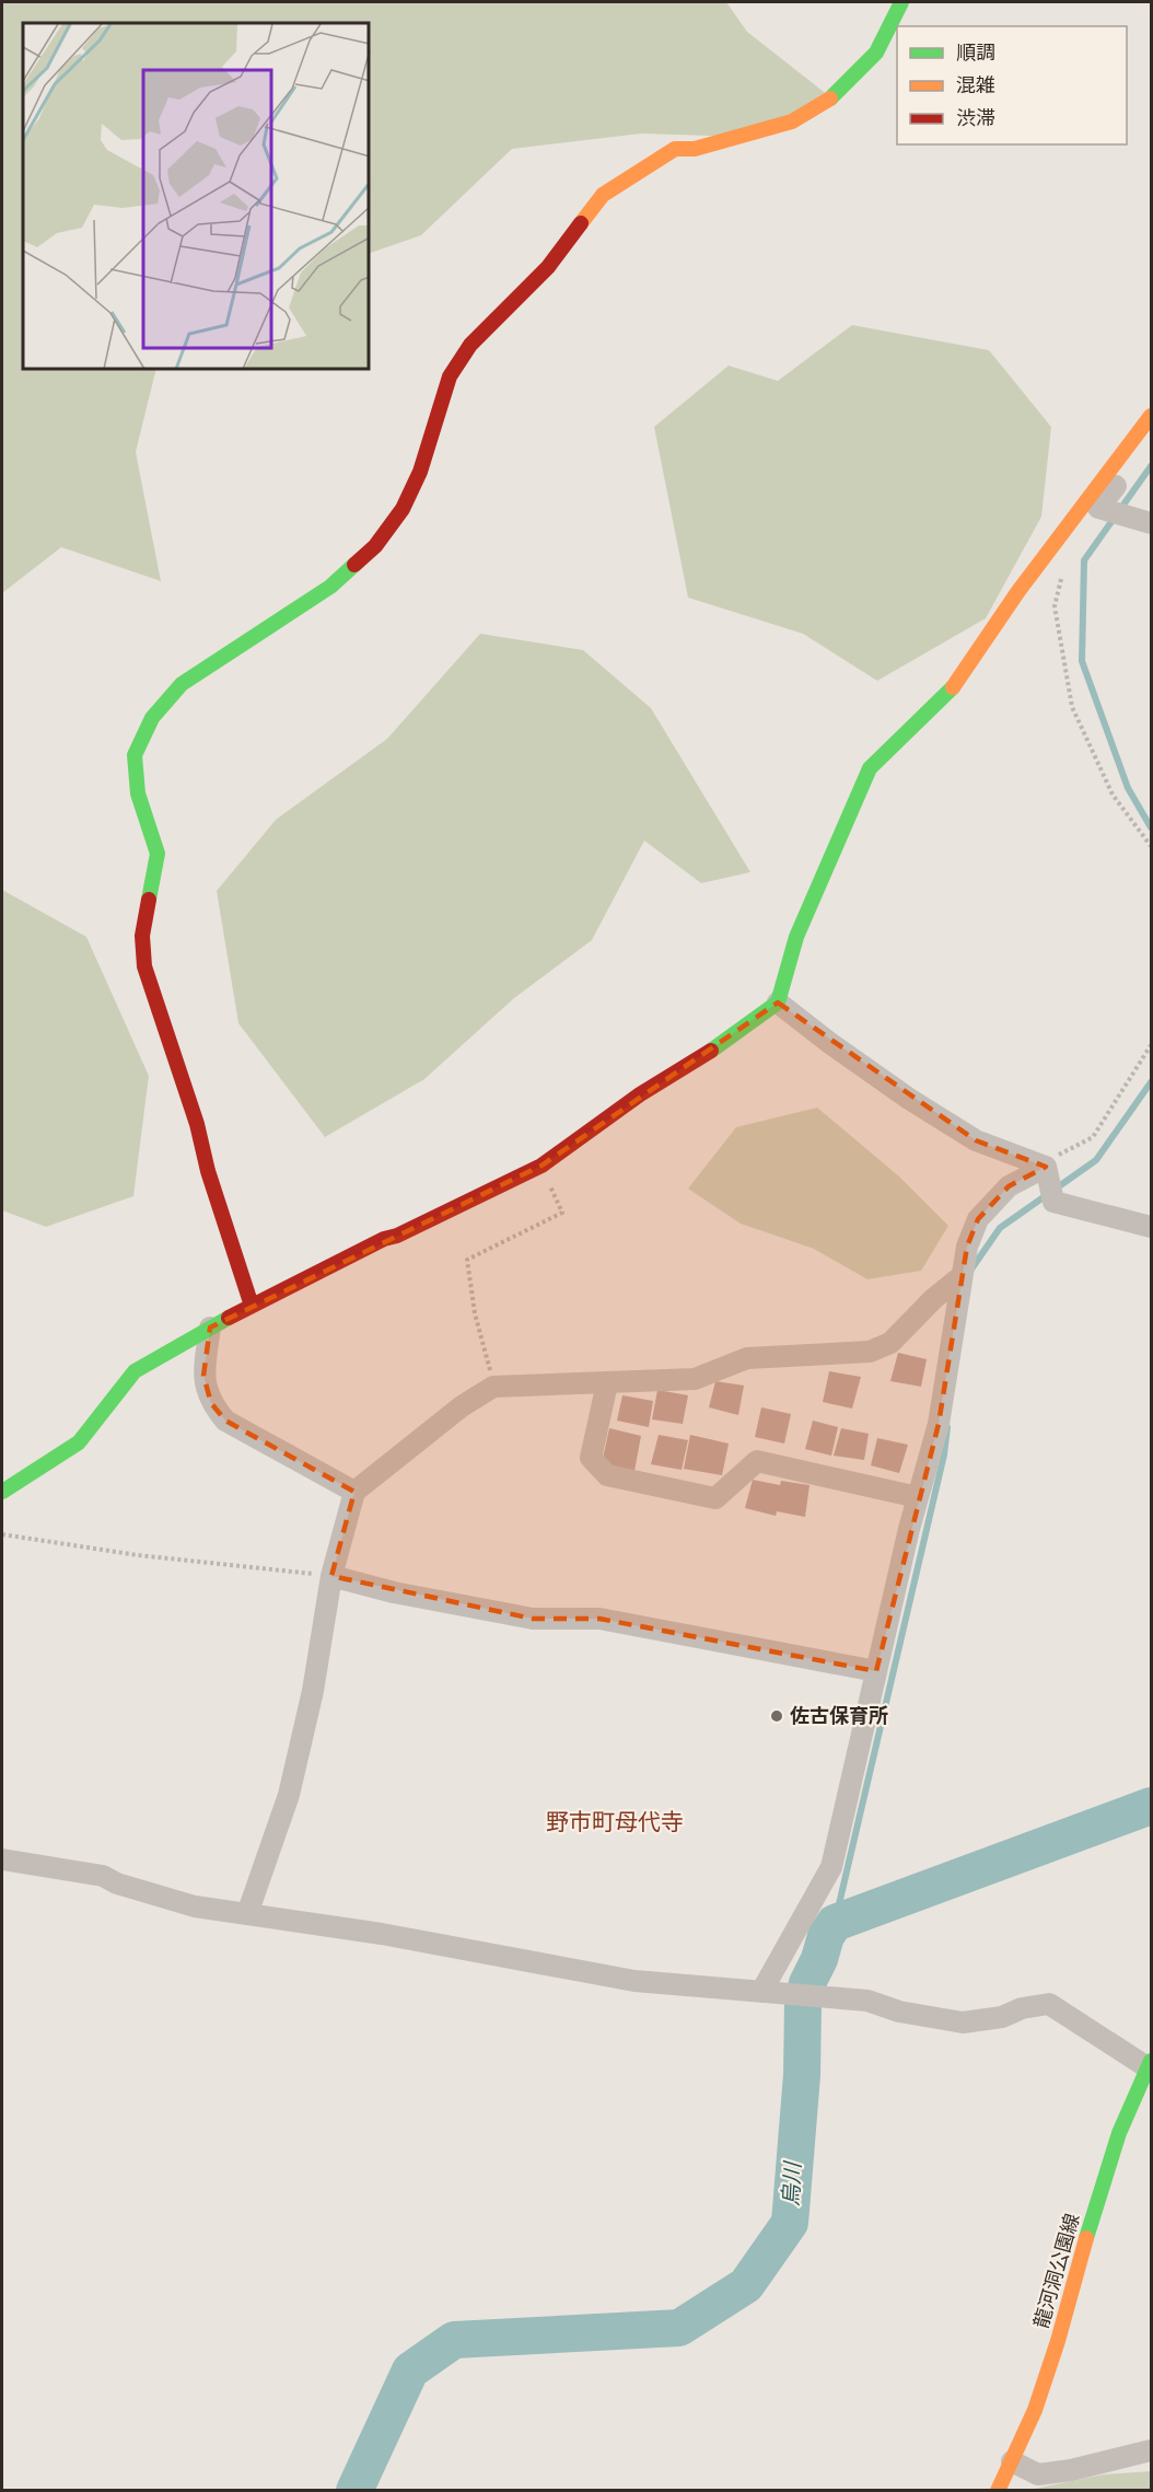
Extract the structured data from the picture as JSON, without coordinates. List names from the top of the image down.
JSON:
{
  "streets": {
    "street": ["龍河洞公園線"]
  },
  "districts": ["野市町母代寺"],
  "water": ["烏川"],
  "places": ["佐古保育所"],
  "legend": ["順調", "混雑", "渋滞"]
}
